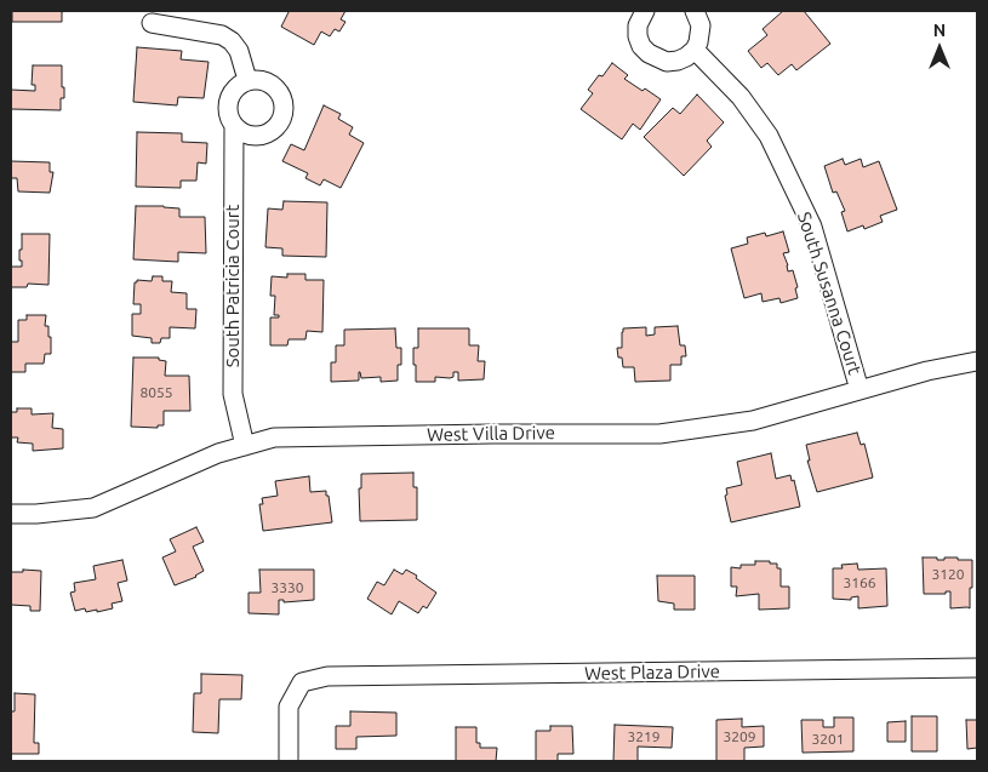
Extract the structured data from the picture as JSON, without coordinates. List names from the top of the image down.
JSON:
{
  "streets": {
    "street": [
      "South Patricia Court",
      "South Susanna Court",
      "West Villa Drive",
      "West Plaza Drive"
    ]
  },
  "crossings": [
    ["South Patricia Court", "West Villa Drive"],
    ["South Susanna Court", "West Villa Drive"]
  ],
  "house_numbers": [
    "8055",
    "3120",
    "3166",
    "3330",
    "3219",
    "3209",
    "3201"
  ],
  "north": "top"
}
